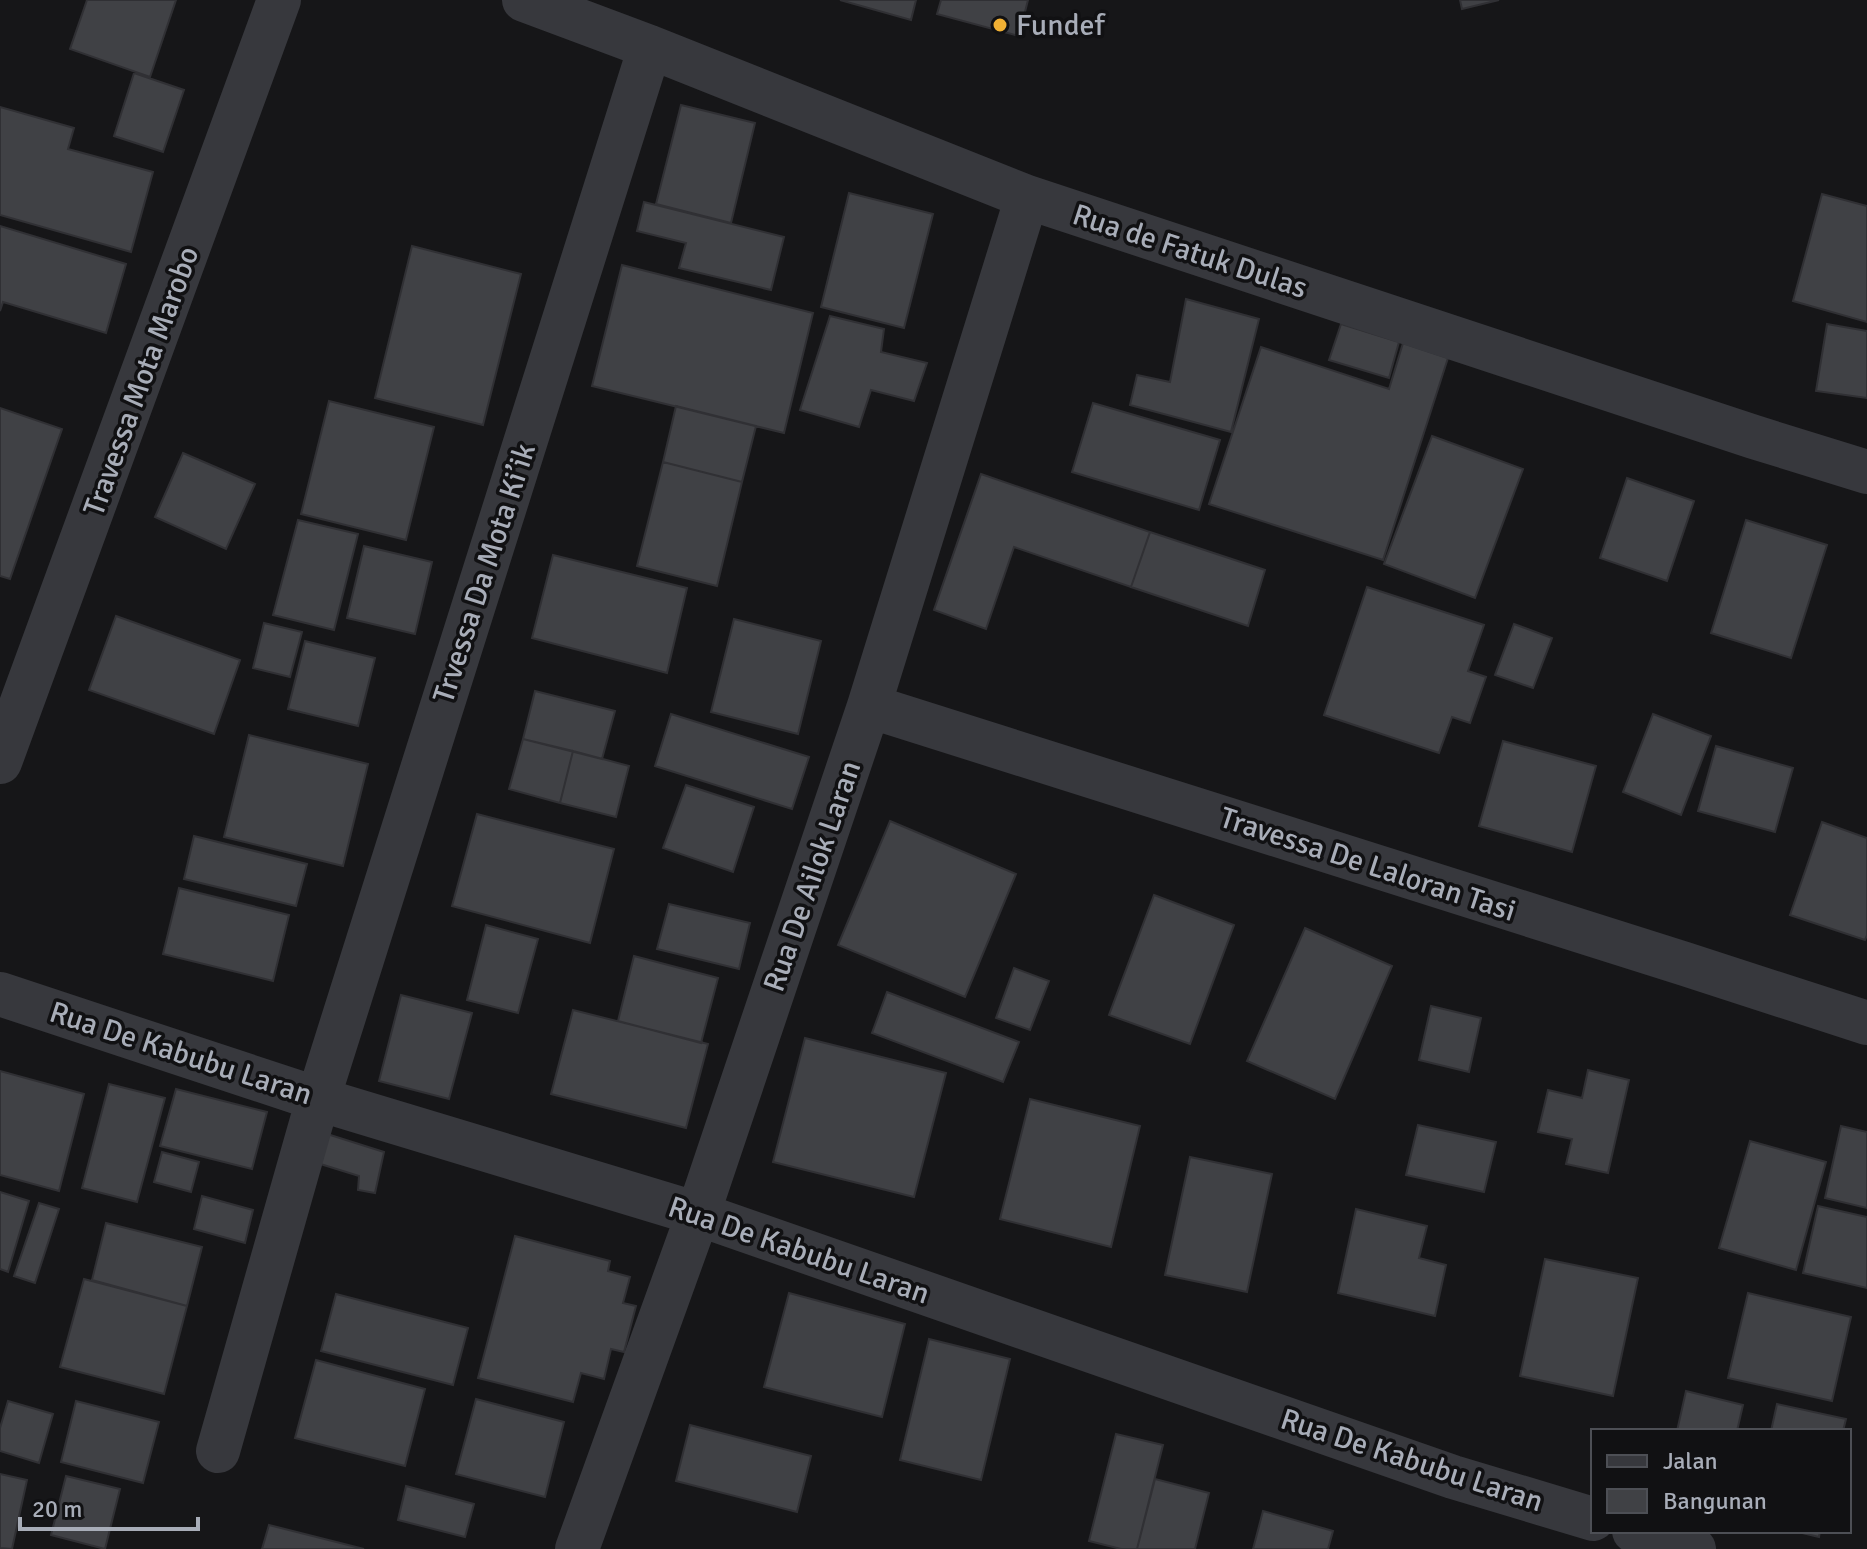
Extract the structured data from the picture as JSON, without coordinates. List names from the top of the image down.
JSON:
{
  "streets": {
    "street": [
      "Rua de Fatuk Dulas",
      "Travessa Mota Marobo",
      "Trvessa Da Mota Ki’ik",
      "Travessa De Laloran Tasi",
      "Rua De Ailok Laran",
      "Rua De Kabubu Laran"
    ]
  },
  "crossings": [
    ["Rua de Fatuk Dulas", "Trvessa Da Mota Ki’ik"],
    ["Rua de Fatuk Dulas", "Rua De Ailok Laran"],
    ["Trvessa Da Mota Ki’ik", "Rua De Kabubu Laran"],
    ["Travessa De Laloran Tasi", "Rua De Ailok Laran"],
    ["Rua De Ailok Laran", "Rua De Kabubu Laran"]
  ],
  "places": ["Fundef"],
  "legend": ["Jalan", "Bangunan"],
  "scale_bar": "20 m"
}
